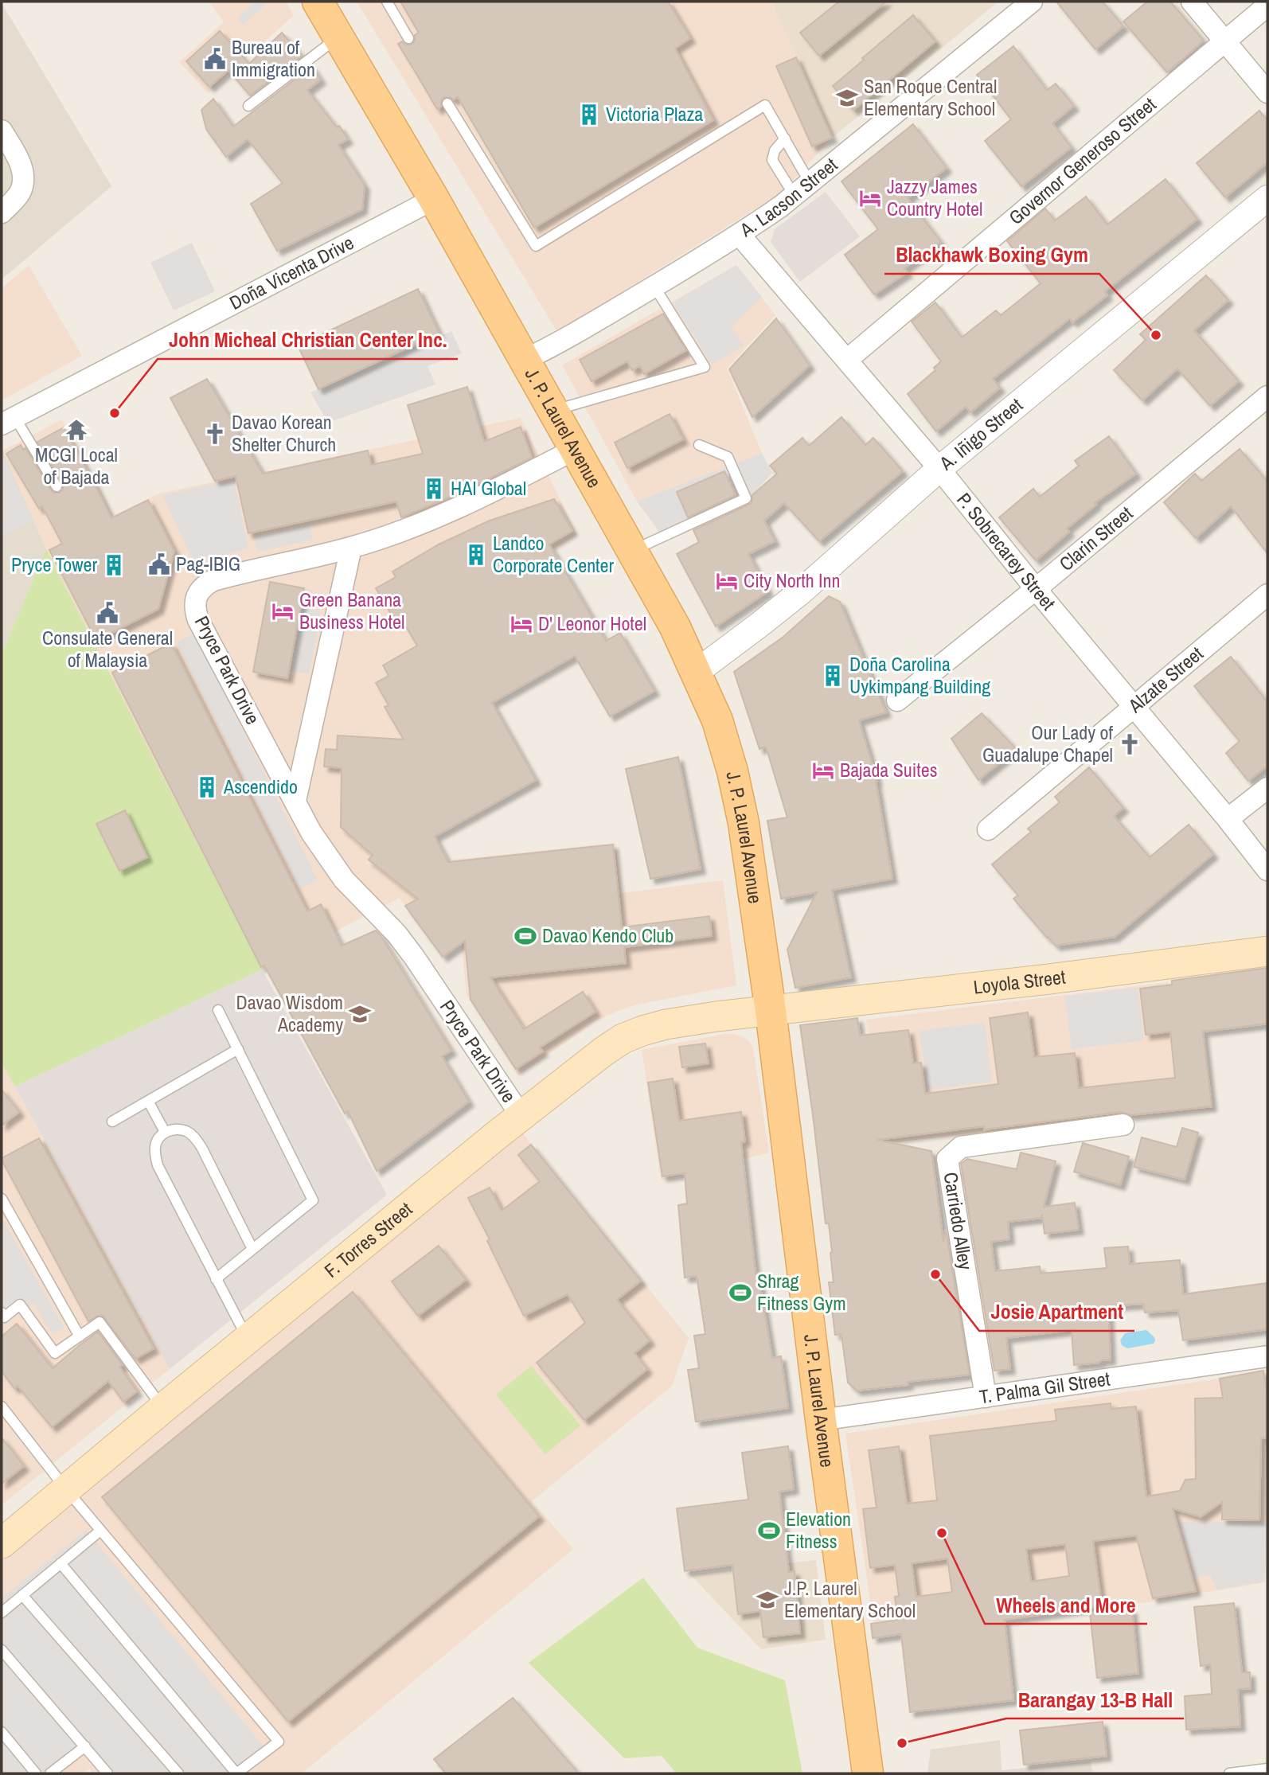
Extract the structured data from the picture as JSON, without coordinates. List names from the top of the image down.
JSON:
{
  "streets": {
    "main road": ["J. P. Laurel Avenue", "Loyola Street", "F. Torres Street"],
    "street": [
      "Governor Generoso Street",
      "A. Lacson Street",
      "Doña Vicenta Drive",
      "A. Iñigo Street",
      "Clarin Street",
      "P. Sobrecarey Street",
      "Pryce Park Drive",
      "Alzate Street",
      "Carriedo Alley",
      "T. Palma Gil Street"
    ]
  },
  "crossings": [
    ["Governor Generoso Street", "P. Sobrecarey Street"],
    ["A. Lacson Street", "J. P. Laurel Avenue"],
    ["A. Lacson Street", "P. Sobrecarey Street"],
    ["Doña Vicenta Drive", "J. P. Laurel Avenue"],
    ["J. P. Laurel Avenue", "A. Iñigo Street"],
    ["J. P. Laurel Avenue", "Pryce Park Drive"],
    ["J. P. Laurel Avenue", "Loyola Street"],
    ["J. P. Laurel Avenue", "F. Torres Street"],
    ["J. P. Laurel Avenue", "T. Palma Gil Street"],
    ["A. Iñigo Street", "P. Sobrecarey Street"],
    ["Clarin Street", "P. Sobrecarey Street"],
    ["P. Sobrecarey Street", "Alzate Street"],
    ["Pryce Park Drive", "F. Torres Street"],
    ["Loyola Street", "F. Torres Street"],
    ["Carriedo Alley", "T. Palma Gil Street"]
  ],
  "places": {
    "public building": ["Bureau of Immigration", "Pag-IBIG", "Consulate General of Malaysia"],
    "school or university": ["San Roque Central Elementary School", "Davao Wisdom Academy", "J.P. Laurel Elementary School"],
    "building": [
      "Victoria Plaza",
      "HAI Global",
      "Landco Corporate Center",
      "Pryce Tower",
      "Doña Carolina Uykimpang Building",
      "Ascendido"
    ],
    "hotel": [
      "Jazzy James Country Hotel",
      "City North Inn",
      "Green Banana Business Hotel",
      "D' Leonor Hotel",
      "Bajada Suites"
    ],
    "other": [
      "Blackhawk Boxing Gym",
      "John Micheal Christian Center Inc.",
      "Josie Apartment",
      "Wheels and More",
      "Barangay 13-B Hall"
    ],
    "temple": ["MCGI Local of Bajada"],
    "church": ["Davao Korean Shelter Church", "Our Lady of Guadalupe Chapel"],
    "sports": ["Davao Kendo Club", "Shrag Fitness Gym", "Elevation Fitness"]
  }
}
